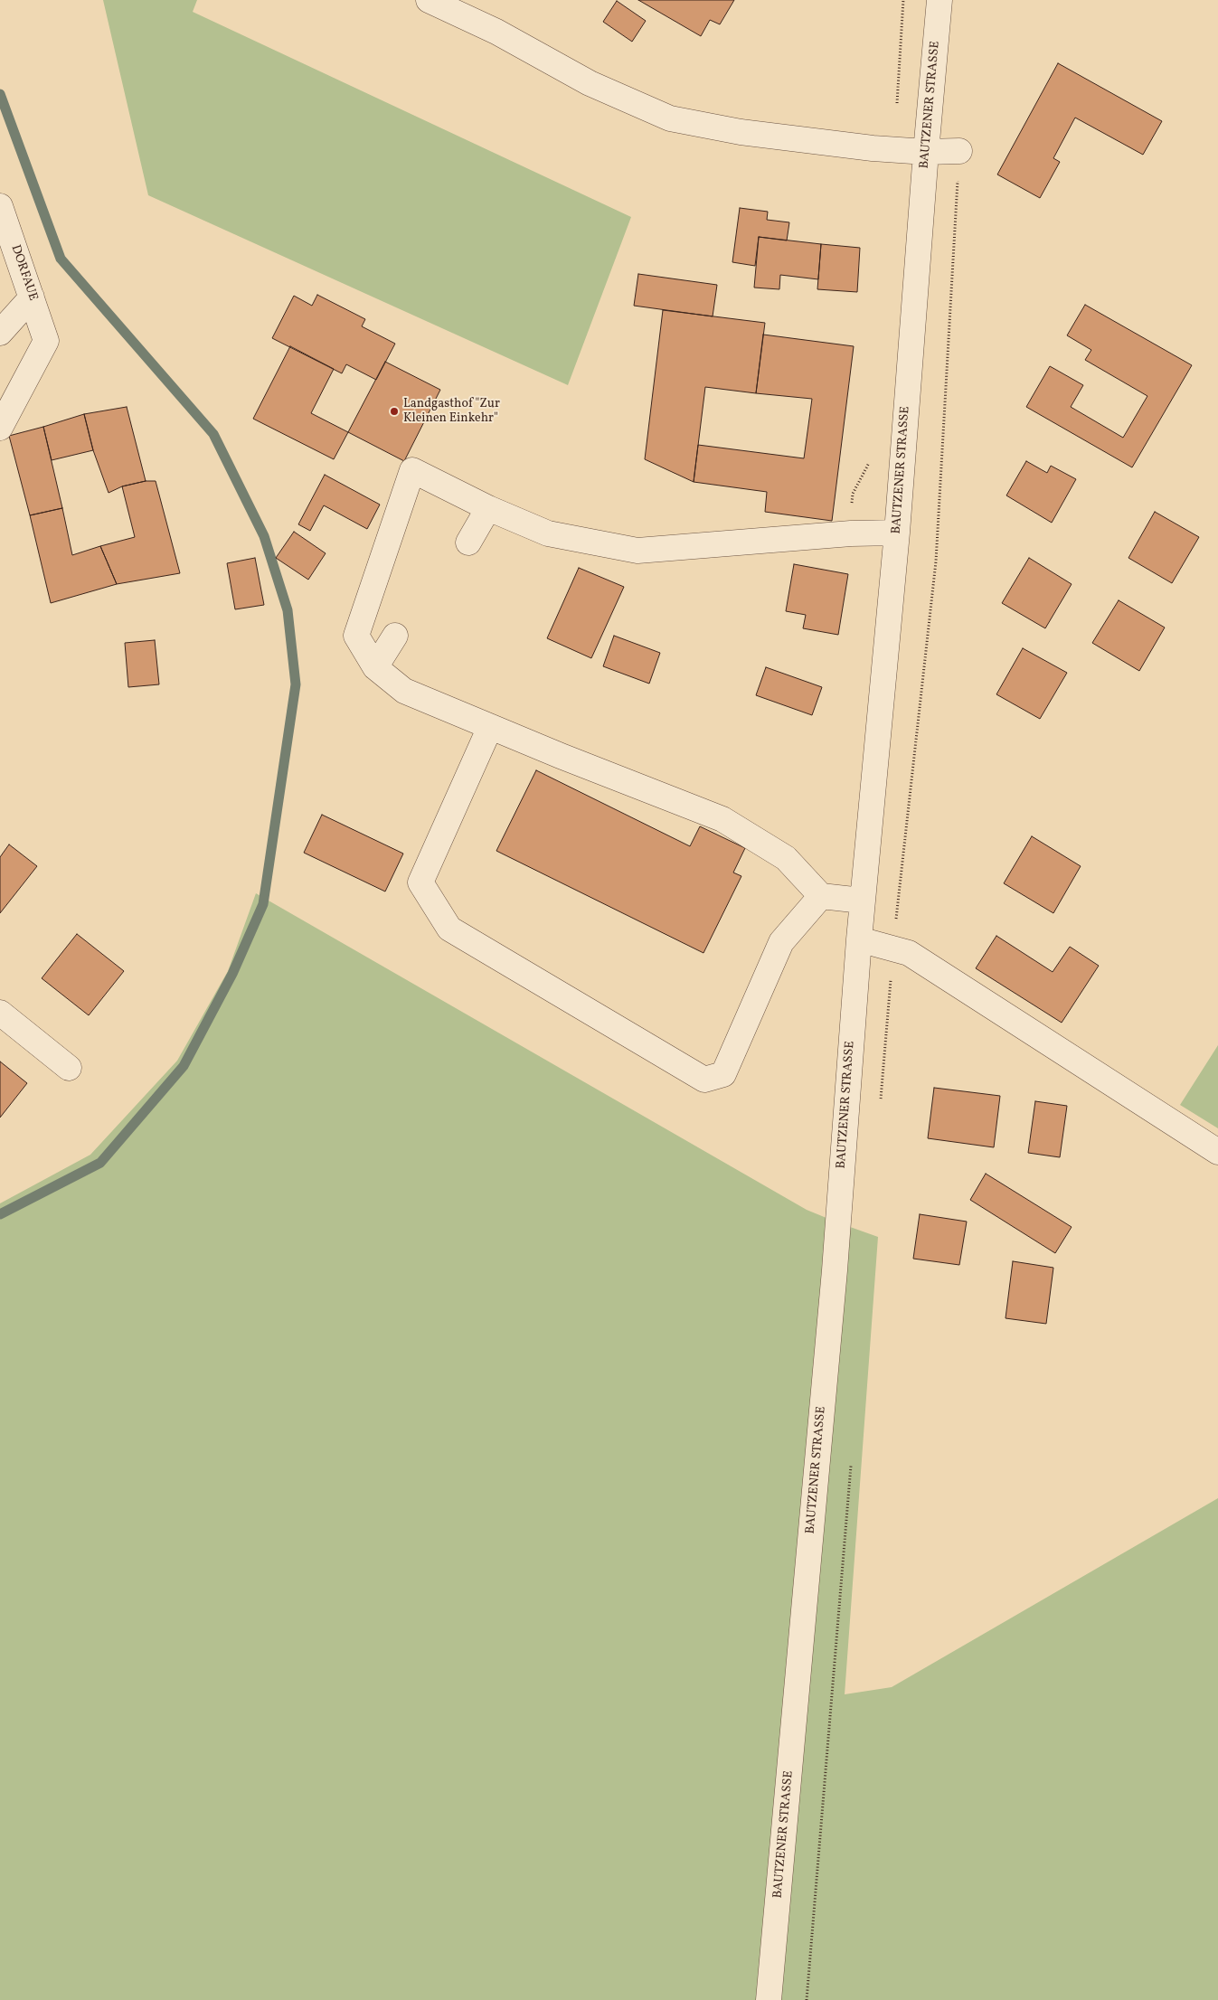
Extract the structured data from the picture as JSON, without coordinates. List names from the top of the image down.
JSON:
{
  "streets": {
    "street": ["BAUTZENER STRASSE", "DORFAUE"]
  },
  "places": ["Landgasthof \"Zur Kleinen Einkehr\""]
}
